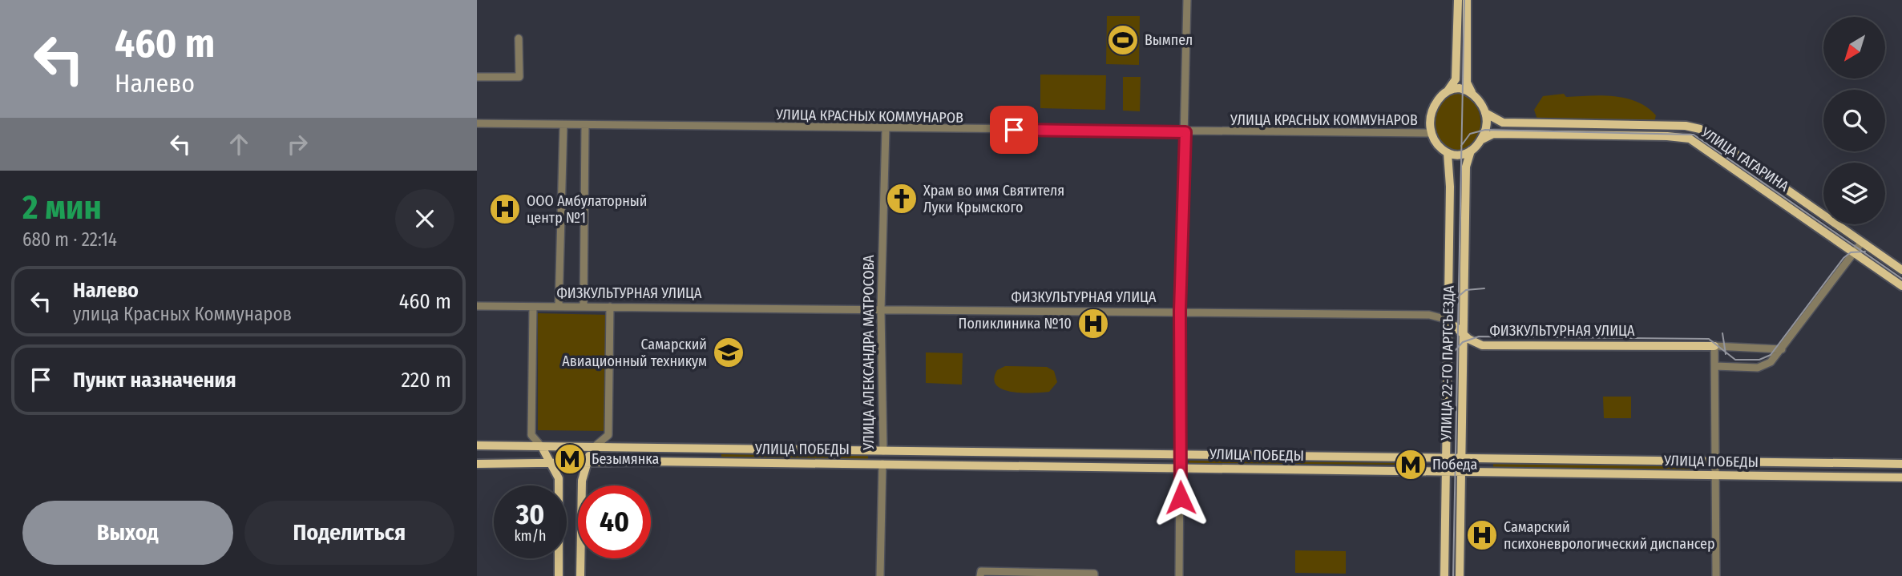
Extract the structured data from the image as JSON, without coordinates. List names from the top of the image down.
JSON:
{
  "streets": {
    "main road": [
      "УЛИЦА ГАГАРИНА",
      "ФИЗКУЛЬТУРНАЯ УЛИЦА",
      "УЛИЦА АЛЕКСАНДРА МАТРОСОВА",
      "УЛИЦА 22-ГО ПАРТСЪЕЗДА",
      "УЛИЦА ПОБЕДЫ"
    ],
    "street": ["УЛИЦА КРАСНЫХ КОММУНАРОВ"]
  },
  "crossings": [
    ["УЛИЦА КРАСНЫХ КОММУНАРОВ", "УЛИЦА ГАГАРИНА"],
    ["УЛИЦА КРАСНЫХ КОММУНАРОВ", "УЛИЦА АЛЕКСАНДРА МАТРОСОВА"],
    ["УЛИЦА КРАСНЫХ КОММУНАРОВ", "УЛИЦА 22-ГО ПАРТСЪЕЗДА"],
    ["УЛИЦА ГАГАРИНА", "УЛИЦА 22-ГО ПАРТСЪЕЗДА"],
    ["ФИЗКУЛЬТУРНАЯ УЛИЦА", "УЛИЦА АЛЕКСАНДРА МАТРОСОВА"],
    ["ФИЗКУЛЬТУРНАЯ УЛИЦА", "УЛИЦА 22-ГО ПАРТСЪЕЗДА"],
    ["УЛИЦА АЛЕКСАНДРА МАТРОСОВА", "УЛИЦА ПОБЕДЫ"],
    ["УЛИЦА 22-ГО ПАРТСЪЕЗДА", "УЛИЦА ПОБЕДЫ"]
  ],
  "places": {
    "sports": ["Вымпел"],
    "church": ["Храм во имя Святителя Луки Крымского"],
    "hospital": ["ООО Амбулаторный центр №1", "Поликлиника №10", "Самарский психоневрологический диспансер"],
    "school or university": ["Самарский Авиационный техникум"],
    "metro station": ["Безымянка", "Победа"]
  },
  "north": "bottom left",
  "page": {
    "turn": ["460 m", "Налево"],
    "heading": ["2 мин", "680 m · 22:14"],
    "list": [
      {
        "name": "Налево",
        "note": "улица Красных Коммунаров",
        "value": "460 m"
      },
      {
        "name": "Пункт назначения",
        "value": "220 m"
      }
    ],
    "speed": "30 km/h",
    "limit": "40",
    "buttons": ["Выход", "Поделиться"]
  }
}
